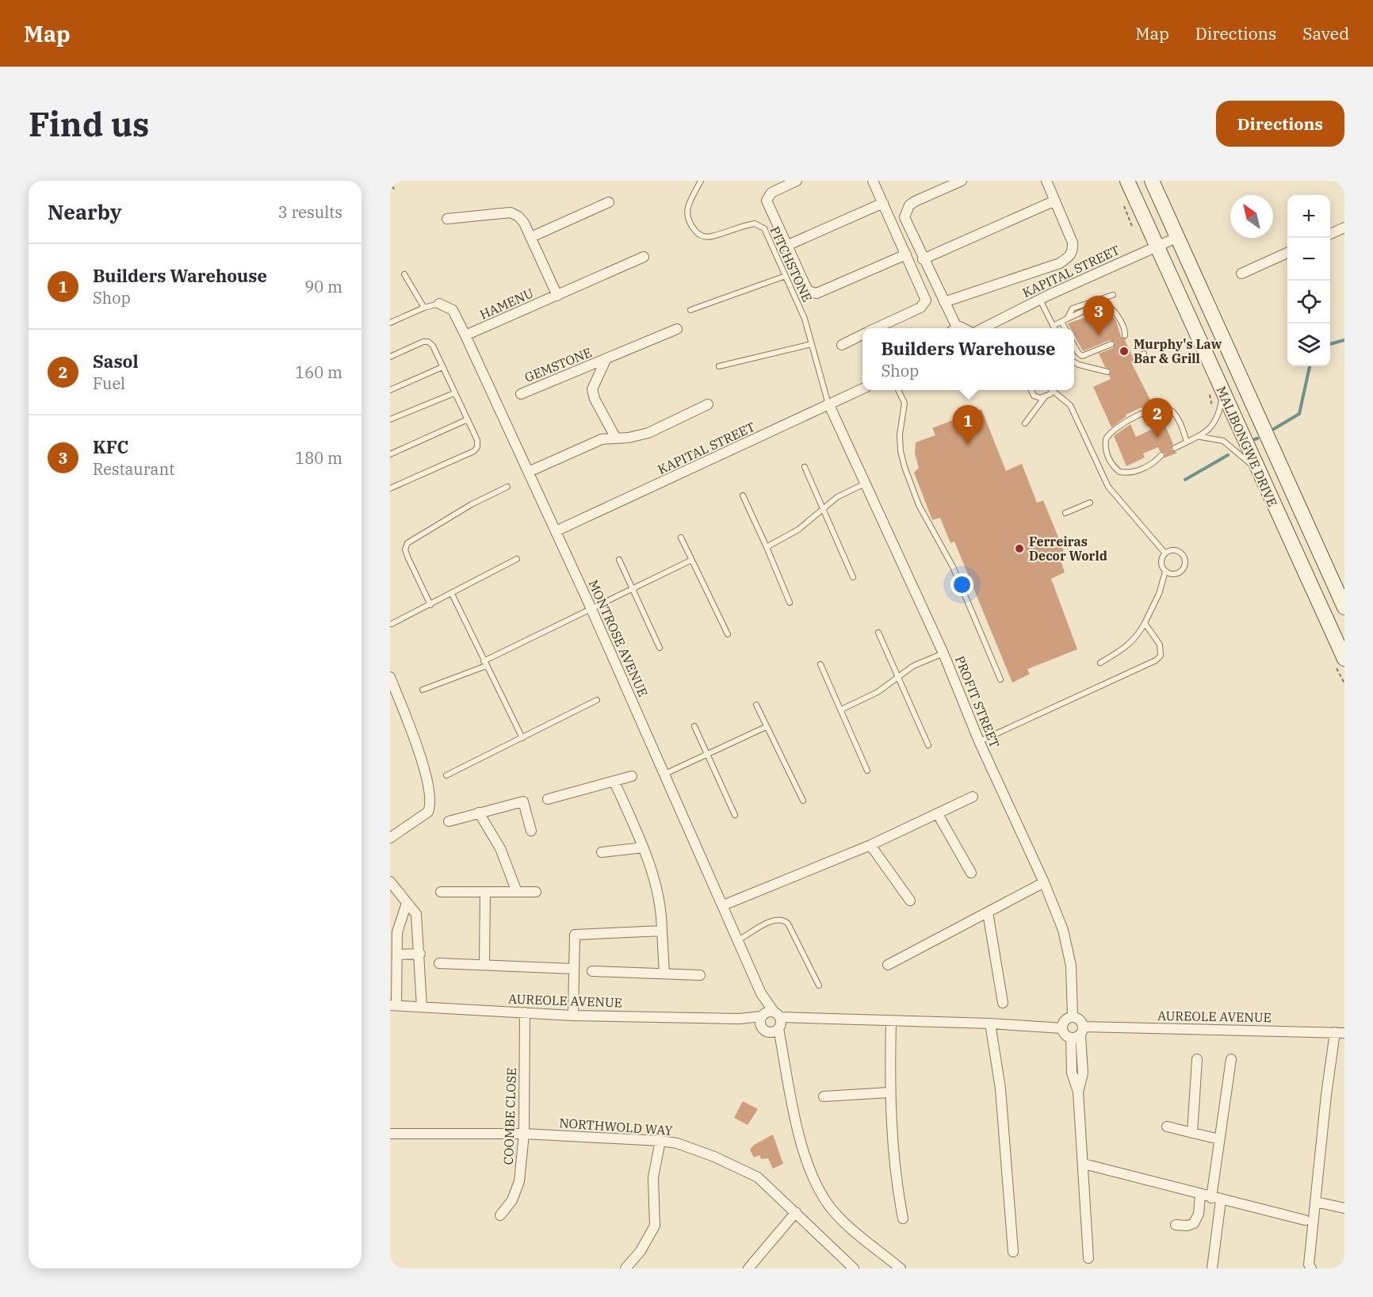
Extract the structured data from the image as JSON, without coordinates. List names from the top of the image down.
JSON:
{
  "streets": {
    "main road": ["MALIBONGWE DRIVE"],
    "street": [
      "KAPITAL STREET",
      "HAMENU",
      "GEMSTONE",
      "MONTROSE AVENUE",
      "PROFIT STREET",
      "AUREOLE AVENUE",
      "COOMBE CLOSE",
      "NORTHWOLD WAY"
    ],
    "lane": ["PITCHSTONE"]
  },
  "crossings": [
    ["PITCHSTONE", "KAPITAL STREET"],
    ["PITCHSTONE", "PROFIT STREET"],
    ["KAPITAL STREET", "MALIBONGWE DRIVE"],
    ["KAPITAL STREET", "MONTROSE AVENUE"],
    ["KAPITAL STREET", "PROFIT STREET"],
    ["HAMENU", "MONTROSE AVENUE"],
    ["MONTROSE AVENUE", "AUREOLE AVENUE"],
    ["PROFIT STREET", "AUREOLE AVENUE"],
    ["AUREOLE AVENUE", "COOMBE CLOSE"],
    ["COOMBE CLOSE", "NORTHWOLD WAY"]
  ],
  "places": ["Murphy's Law Bar & Grill", "Ferreiras Decor World"],
  "north": "top left",
  "page": {
    "header": "Map",
    "nav": ["Map", "Directions", "Saved"],
    "buttons": "Directions",
    "title": "Find us",
    "heading": ["Nearby", "3 results"],
    "map_buttons": ["+", "−"],
    "list": [
      {
        "mark": "1",
        "name": "Builders Warehouse",
        "note": "Shop",
        "value": "90 m"
      },
      {
        "mark": "2",
        "name": "Sasol",
        "note": "Fuel",
        "value": "160 m"
      },
      {
        "mark": "3",
        "name": "KFC",
        "note": "Restaurant",
        "value": "180 m"
      }
    ],
    "pins": ["3", "2", "1"],
    "popup": ["Builders Warehouse", "Shop"]
  }
}
